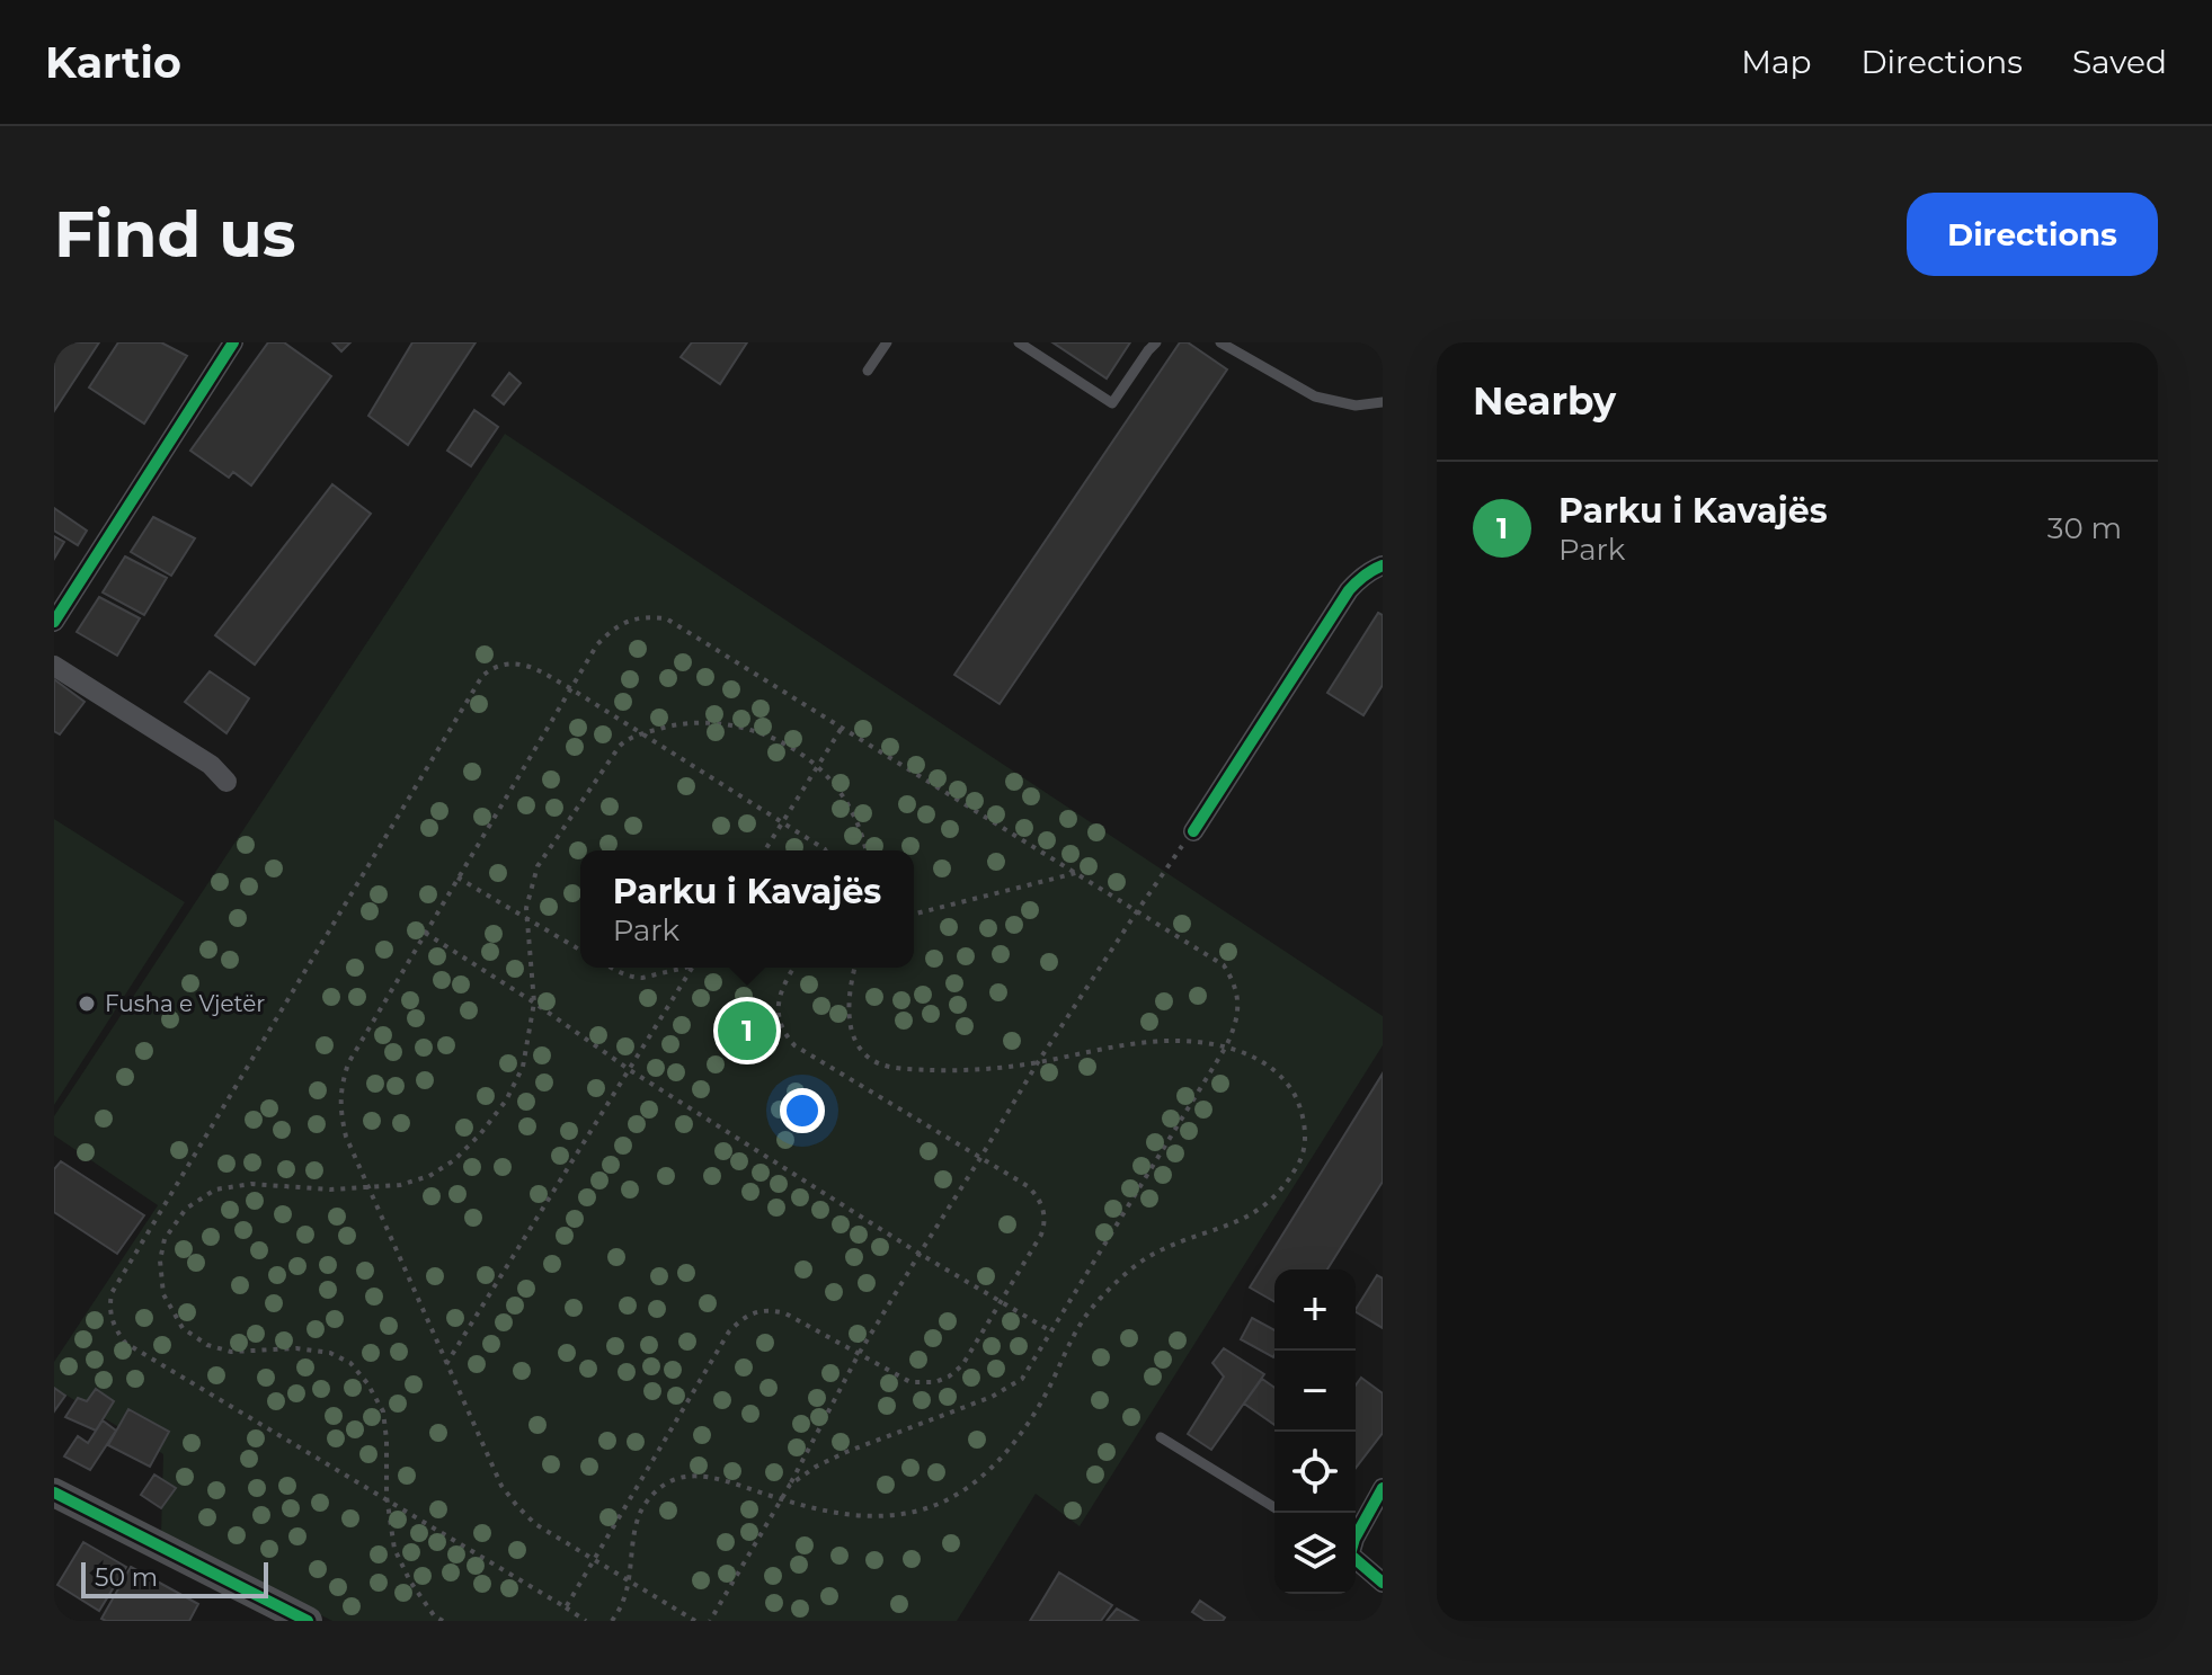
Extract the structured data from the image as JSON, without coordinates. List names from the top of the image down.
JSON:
{
  "places": ["Fusha e Vjetër"],
  "scale_bar": "50 m",
  "page": {
    "header": "Kartio",
    "nav": ["Map", "Directions", "Saved"],
    "buttons": "Directions",
    "title": "Find us",
    "heading": "Nearby",
    "list": [
      {
        "mark": "1",
        "name": "Parku i Kavajës",
        "note": "Park",
        "value": "30 m"
      }
    ],
    "popup": ["Parku i Kavajës", "Park"],
    "pins": "1",
    "map_buttons": ["+", "−"],
    "scale": "50 m"
  }
}
